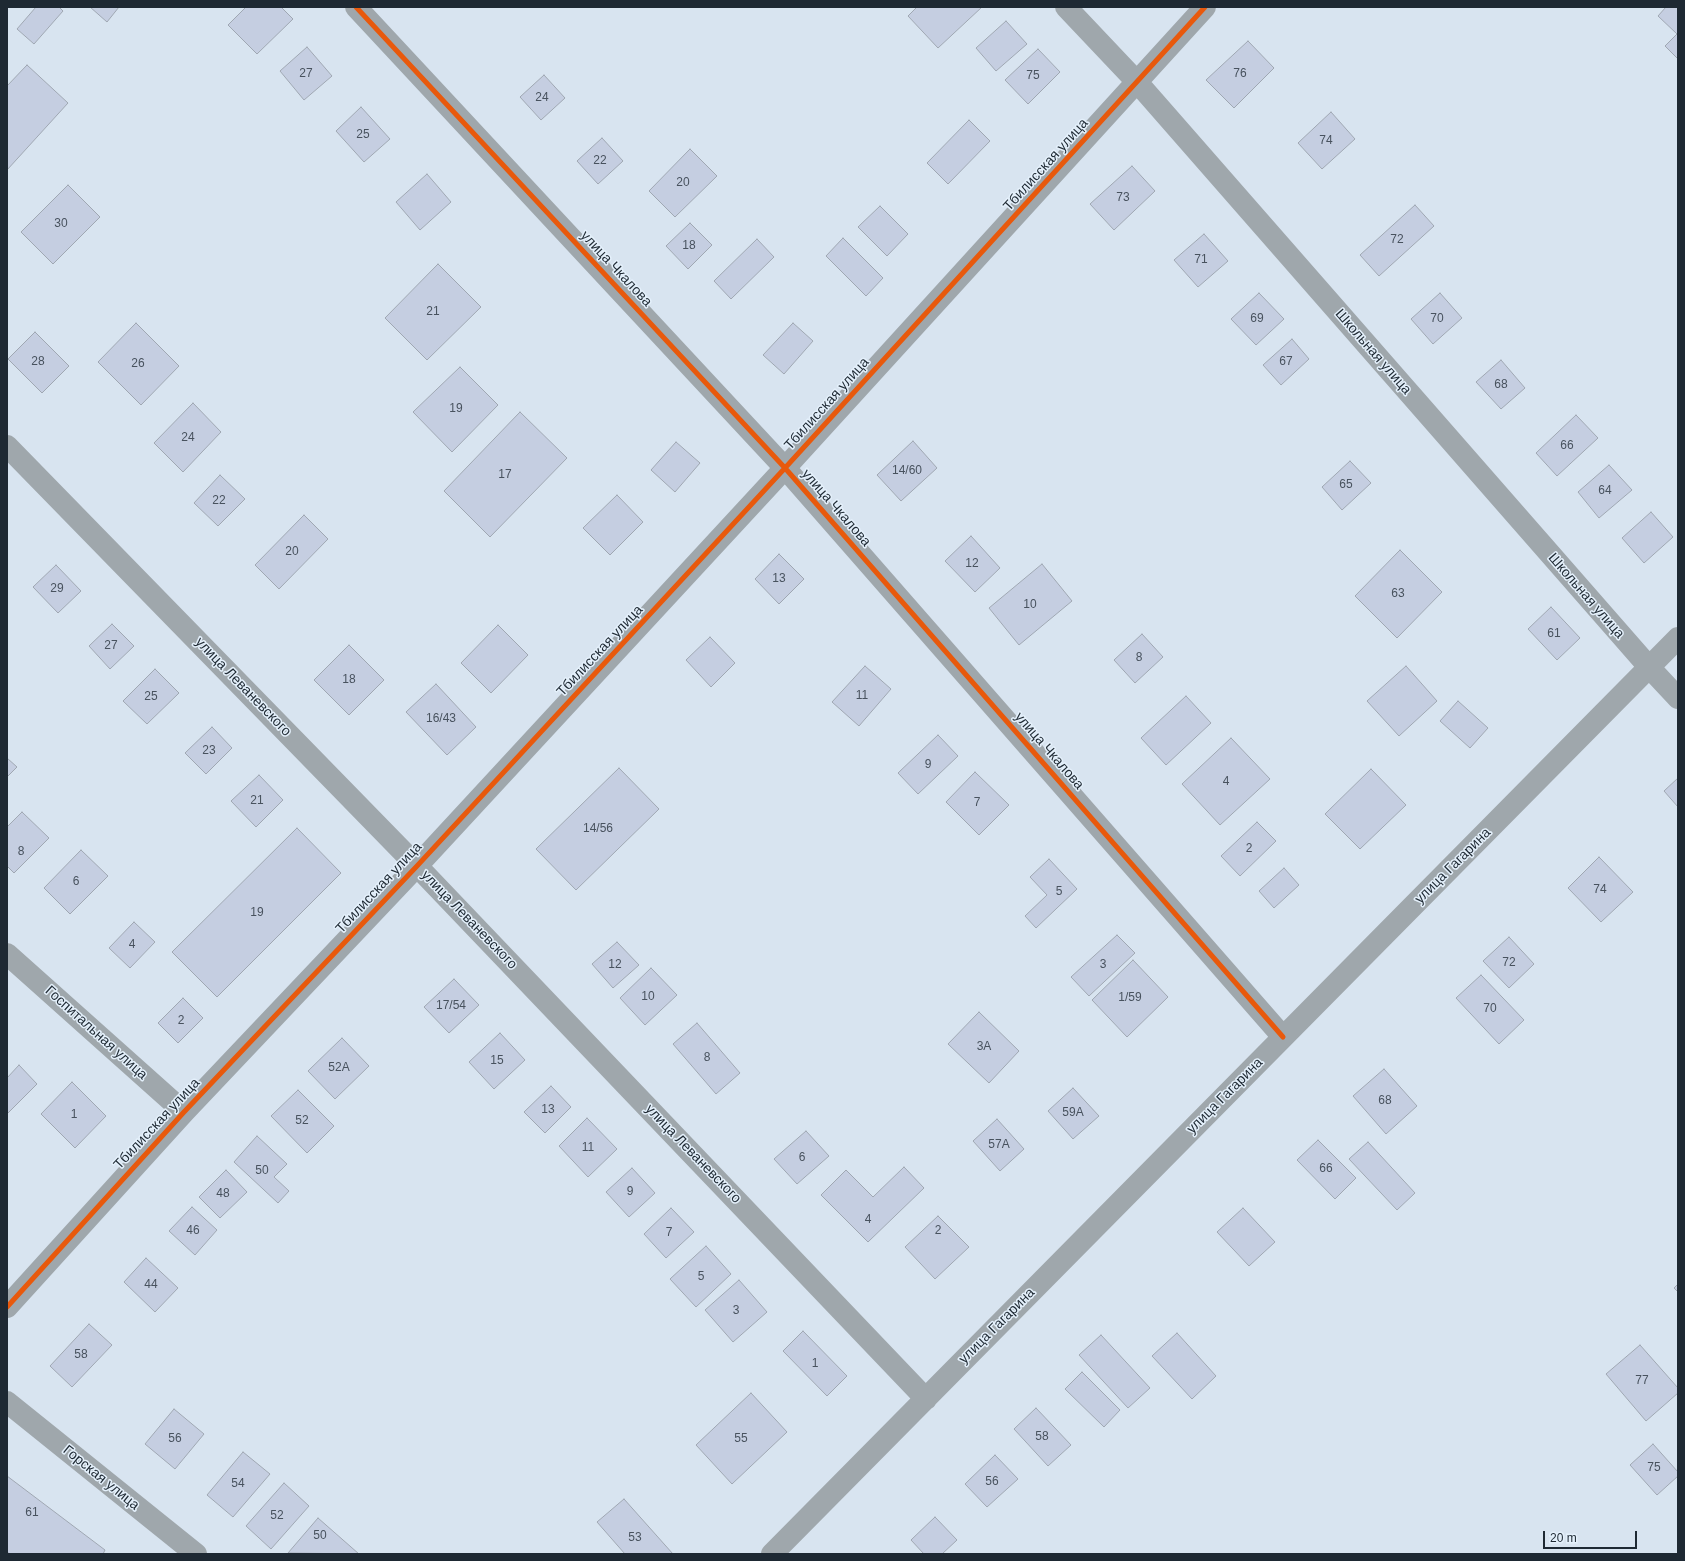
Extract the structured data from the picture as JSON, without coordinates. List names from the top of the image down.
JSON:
{
  "streets": {
    "street": [
      "Тбилисская улица",
      "улица Чкалова",
      "Школьная улица",
      "улица Леваневского",
      "улица Гагарина",
      "Госпитальная улица",
      "Горская улица"
    ]
  },
  "crossings": [
    ["Тбилисская улица", "улица Чкалова"],
    ["Тбилисская улица", "Школьная улица"],
    ["Тбилисская улица", "улица Леваневского"],
    ["Тбилисская улица", "Госпитальная улица"],
    ["улица Чкалова", "улица Гагарина"],
    ["Школьная улица", "улица Гагарина"],
    ["улица Леваневского", "улица Гагарина"]
  ],
  "house_numbers": [
    "27",
    "76",
    "75",
    "24",
    "25",
    "74",
    "22",
    "20",
    "73",
    "30",
    "72",
    "18",
    "71",
    "21",
    "69",
    "70",
    "28",
    "67",
    "26",
    "68",
    "19",
    "24",
    "66",
    "14/60",
    "17",
    "65",
    "64",
    "22",
    "20",
    "12",
    "13",
    "29",
    "63",
    "10",
    "61",
    "27",
    "8",
    "18",
    "11",
    "25",
    "16/43",
    "23",
    "9",
    "4",
    "21",
    "7",
    "14/56",
    "2",
    "8",
    "6",
    "74",
    "5",
    "19",
    "4",
    "72",
    "12",
    "3",
    "10",
    "1/59",
    "17/54",
    "70",
    "2",
    "3А",
    "8",
    "15",
    "52А",
    "68",
    "13",
    "59А",
    "1",
    "52",
    "57А",
    "11",
    "6",
    "66",
    "50",
    "9",
    "48",
    "4",
    "46",
    "2",
    "7",
    "5",
    "44",
    "3",
    "58",
    "1",
    "77",
    "58",
    "56",
    "55",
    "75",
    "56",
    "54",
    "61",
    "52",
    "50",
    "53"
  ],
  "scale_bar": "20 m"
}
